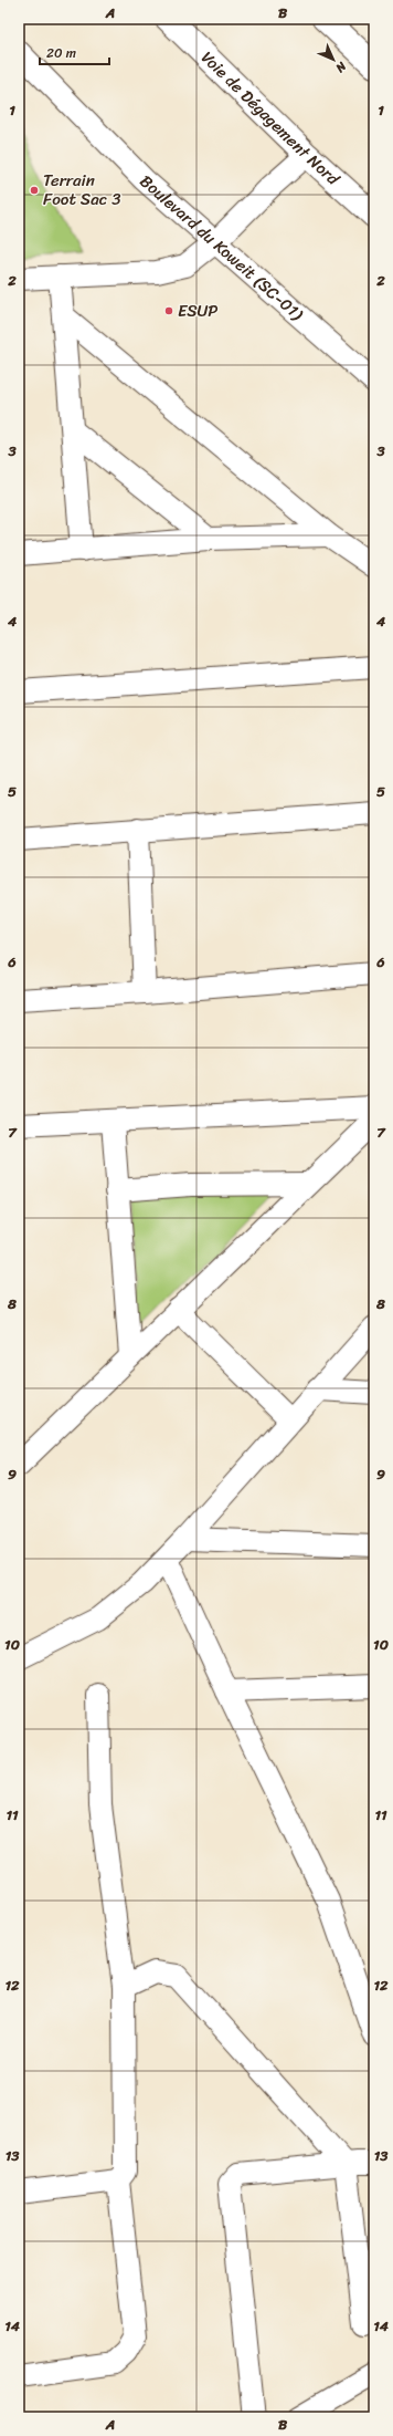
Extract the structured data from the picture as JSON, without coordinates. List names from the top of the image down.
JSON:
{
  "streets": {
    "highway": ["Voie de Dégagement Nord"],
    "street": ["Boulevard du Koweit (SC-01)"]
  },
  "places": ["Terrain Foot Sac 3", "ESUP"],
  "scale_bar": "20 m",
  "north": "bottom right",
  "grid": {
    "columns": ["A", "B"],
    "rows": [
      "1",
      "2",
      "3",
      "4",
      "5",
      "6",
      "7",
      "8",
      "9",
      "10",
      "11",
      "12",
      "13",
      "14"
    ]
  }
}
